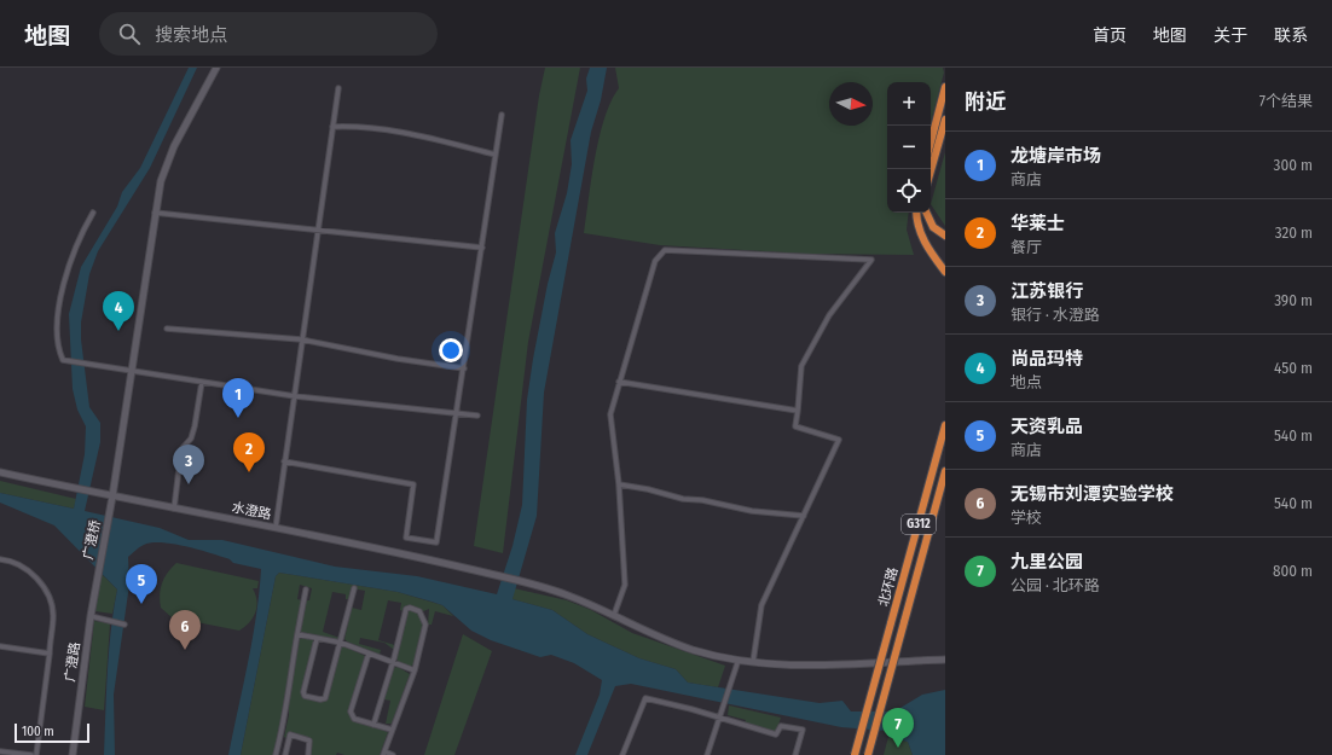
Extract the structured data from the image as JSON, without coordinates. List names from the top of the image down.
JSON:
{
  "streets": {
    "highway": ["G312", "北环路"],
    "street": ["水澄路", "广澄桥", "广澄路"]
  },
  "crossings": [
    ["水澄路", "广澄桥"],
    ["广澄桥", "广澄路"]
  ],
  "scale_bar": "100 m",
  "north": "right",
  "page": {
    "header": "地图",
    "search": "搜索地点",
    "nav": [
      "首页",
      "地图",
      "关于",
      "联系"
    ],
    "heading": ["附近", "7个结果"],
    "map_buttons": ["+", "−"],
    "list": [
      {
        "mark": "1",
        "name": "龙塘岸市场",
        "note": "商店",
        "value": "300 m"
      },
      {
        "mark": "2",
        "name": "华莱士",
        "note": "餐厅",
        "value": "320 m"
      },
      {
        "mark": "3",
        "name": "江苏银行",
        "note": "银行 · 水澄路",
        "value": "390 m"
      },
      {
        "mark": "4",
        "name": "尚品玛特",
        "note": "地点",
        "value": "450 m"
      },
      {
        "mark": "5",
        "name": "天资乳品",
        "note": "商店",
        "value": "540 m"
      },
      {
        "mark": "6",
        "name": "无锡市刘潭实验学校",
        "note": "学校",
        "value": "540 m"
      },
      {
        "mark": "7",
        "name": "九里公园",
        "note": "公园 · 北环路",
        "value": "800 m"
      }
    ],
    "pins": [
      "4",
      "1",
      "2",
      "3",
      "5",
      "6",
      "7"
    ],
    "scale": "100 m"
  }
}
